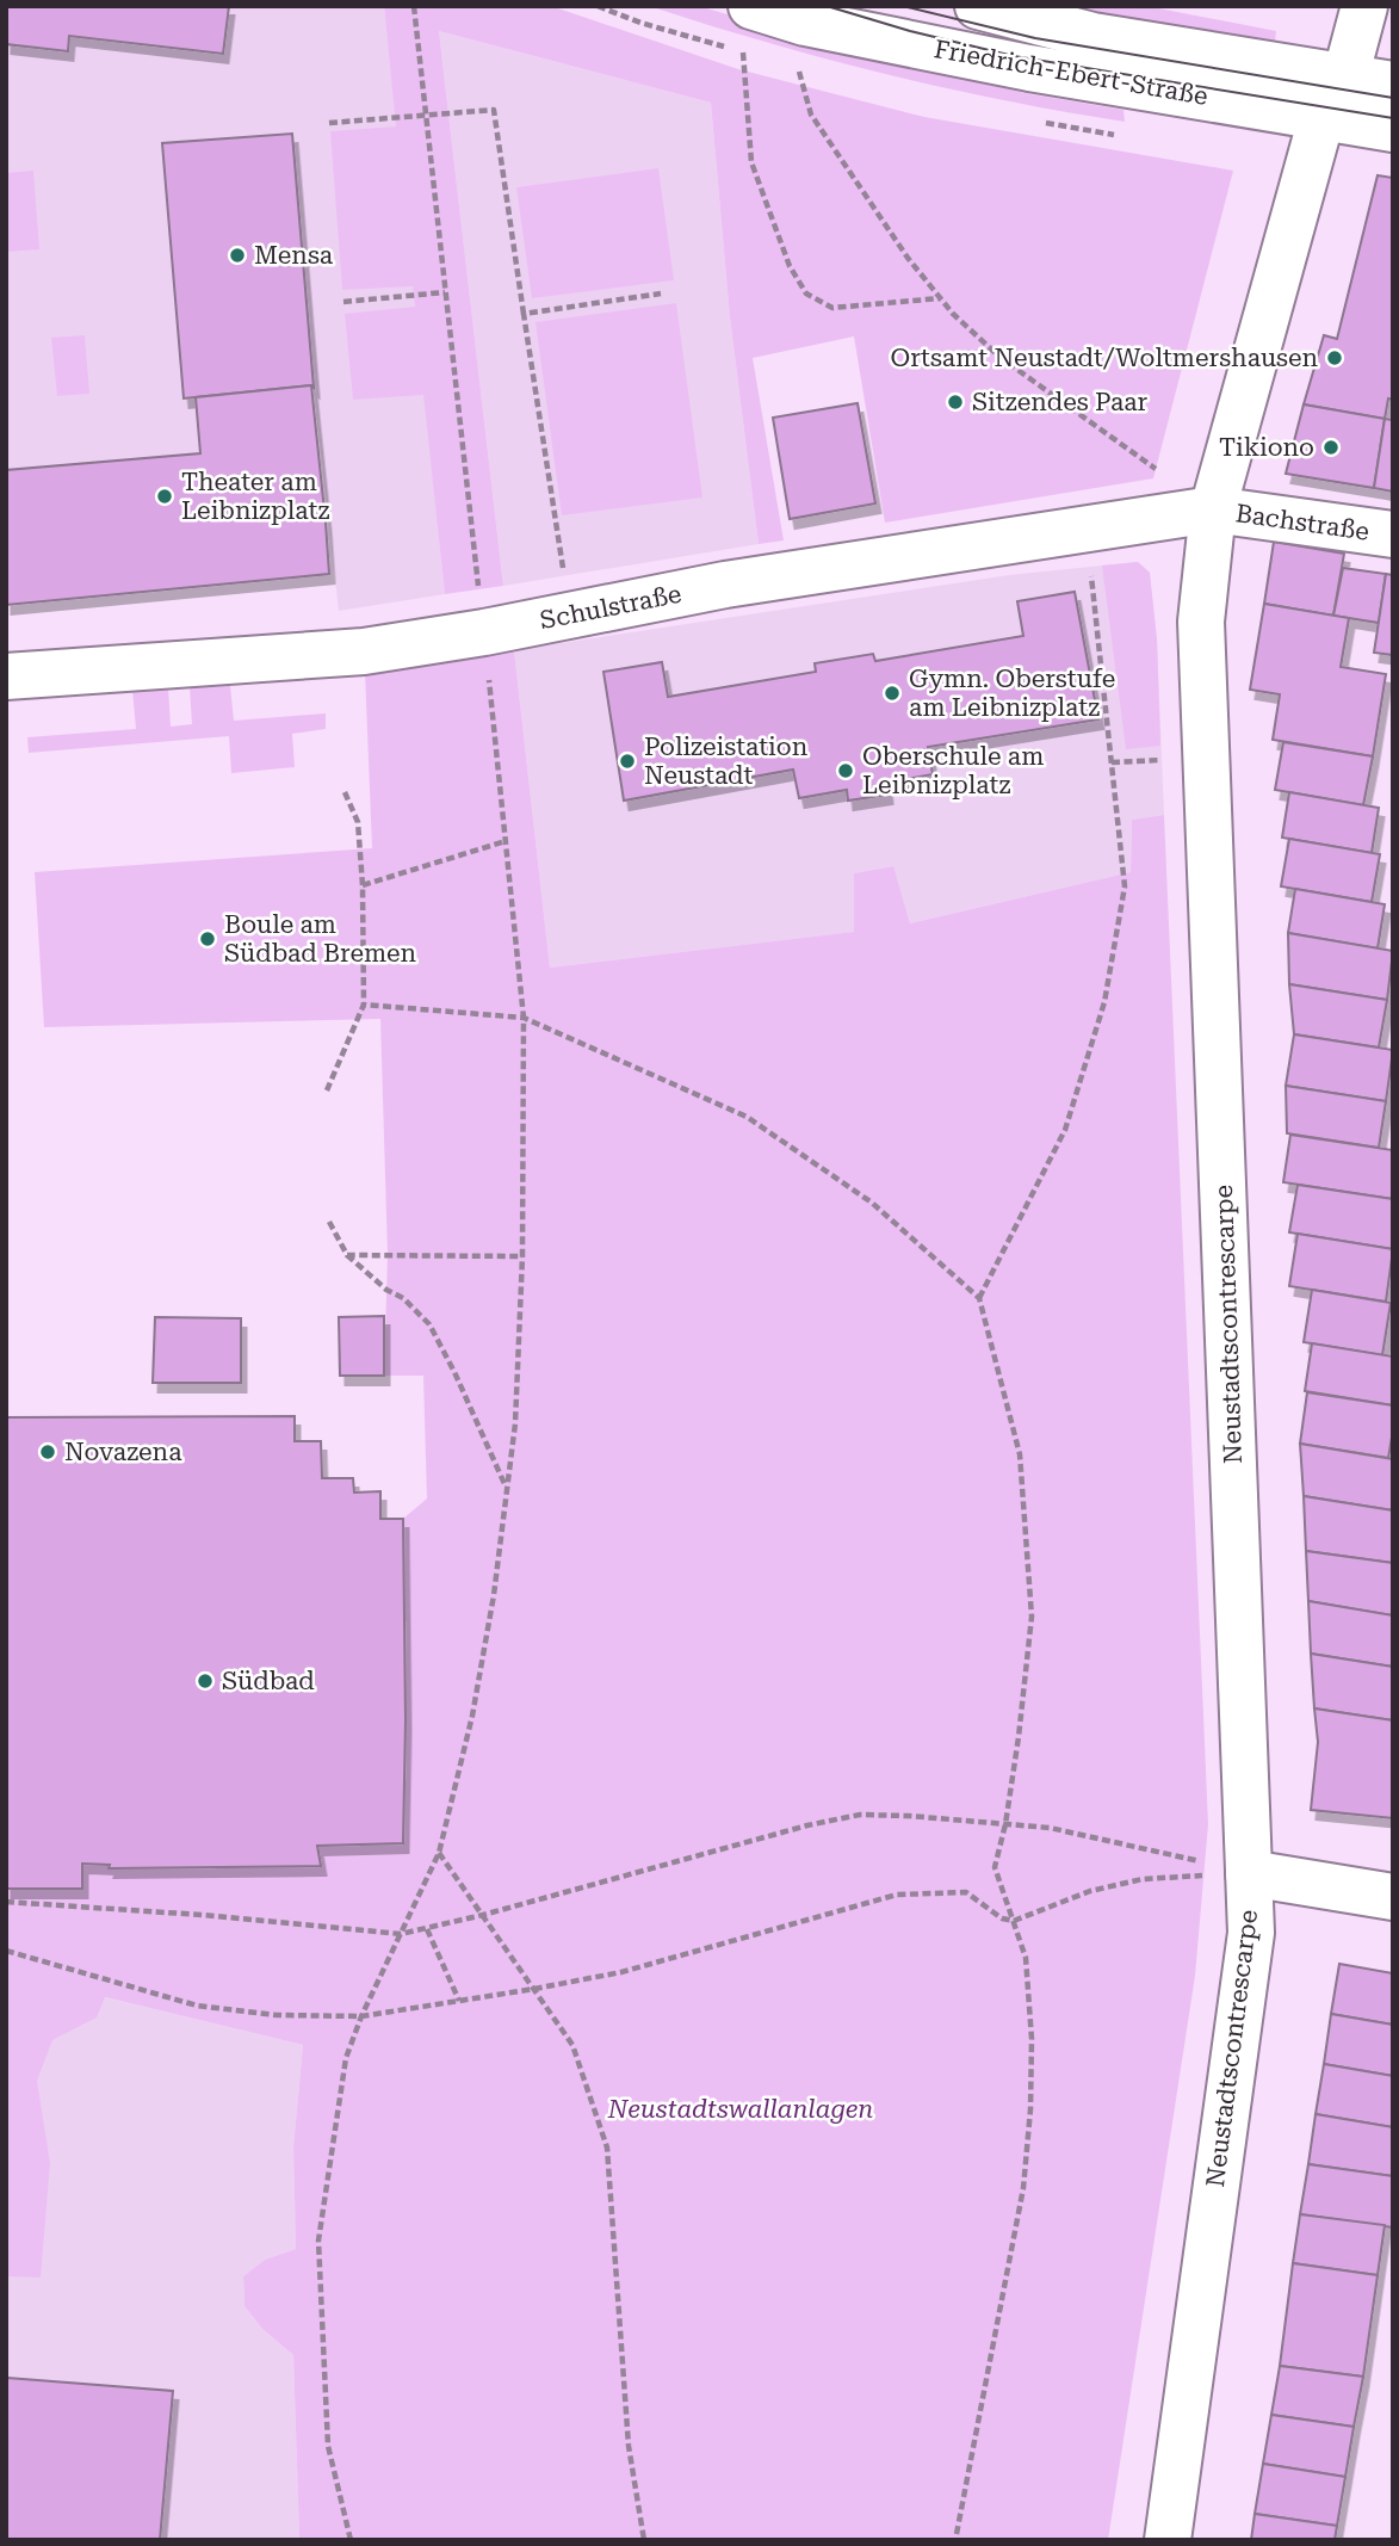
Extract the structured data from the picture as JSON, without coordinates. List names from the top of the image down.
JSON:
{
  "streets": {
    "street": [
      "Friedrich-Ebert-Straße",
      "Bachstraße",
      "Schulstraße",
      "Neustadtscontrescarpe"
    ]
  },
  "crossings": [
    ["Friedrich-Ebert-Straße", "Neustadtscontrescarpe"],
    ["Bachstraße", "Schulstraße"],
    ["Bachstraße", "Neustadtscontrescarpe"],
    ["Schulstraße", "Neustadtscontrescarpe"]
  ],
  "parks": ["Neustadtswallanlagen"],
  "places": [
    "Mensa",
    "Ortsamt Neustadt/Woltmershausen",
    "Sitzendes Paar",
    "Tikiono",
    "Theater am Leibnizplatz",
    "Gymn. Oberstufe am Leibnizplatz",
    "Polizeistation Neustadt",
    "Oberschule am Leibnizplatz",
    "Boule am Südbad Bremen",
    "Novazena",
    "Südbad"
  ]
}
